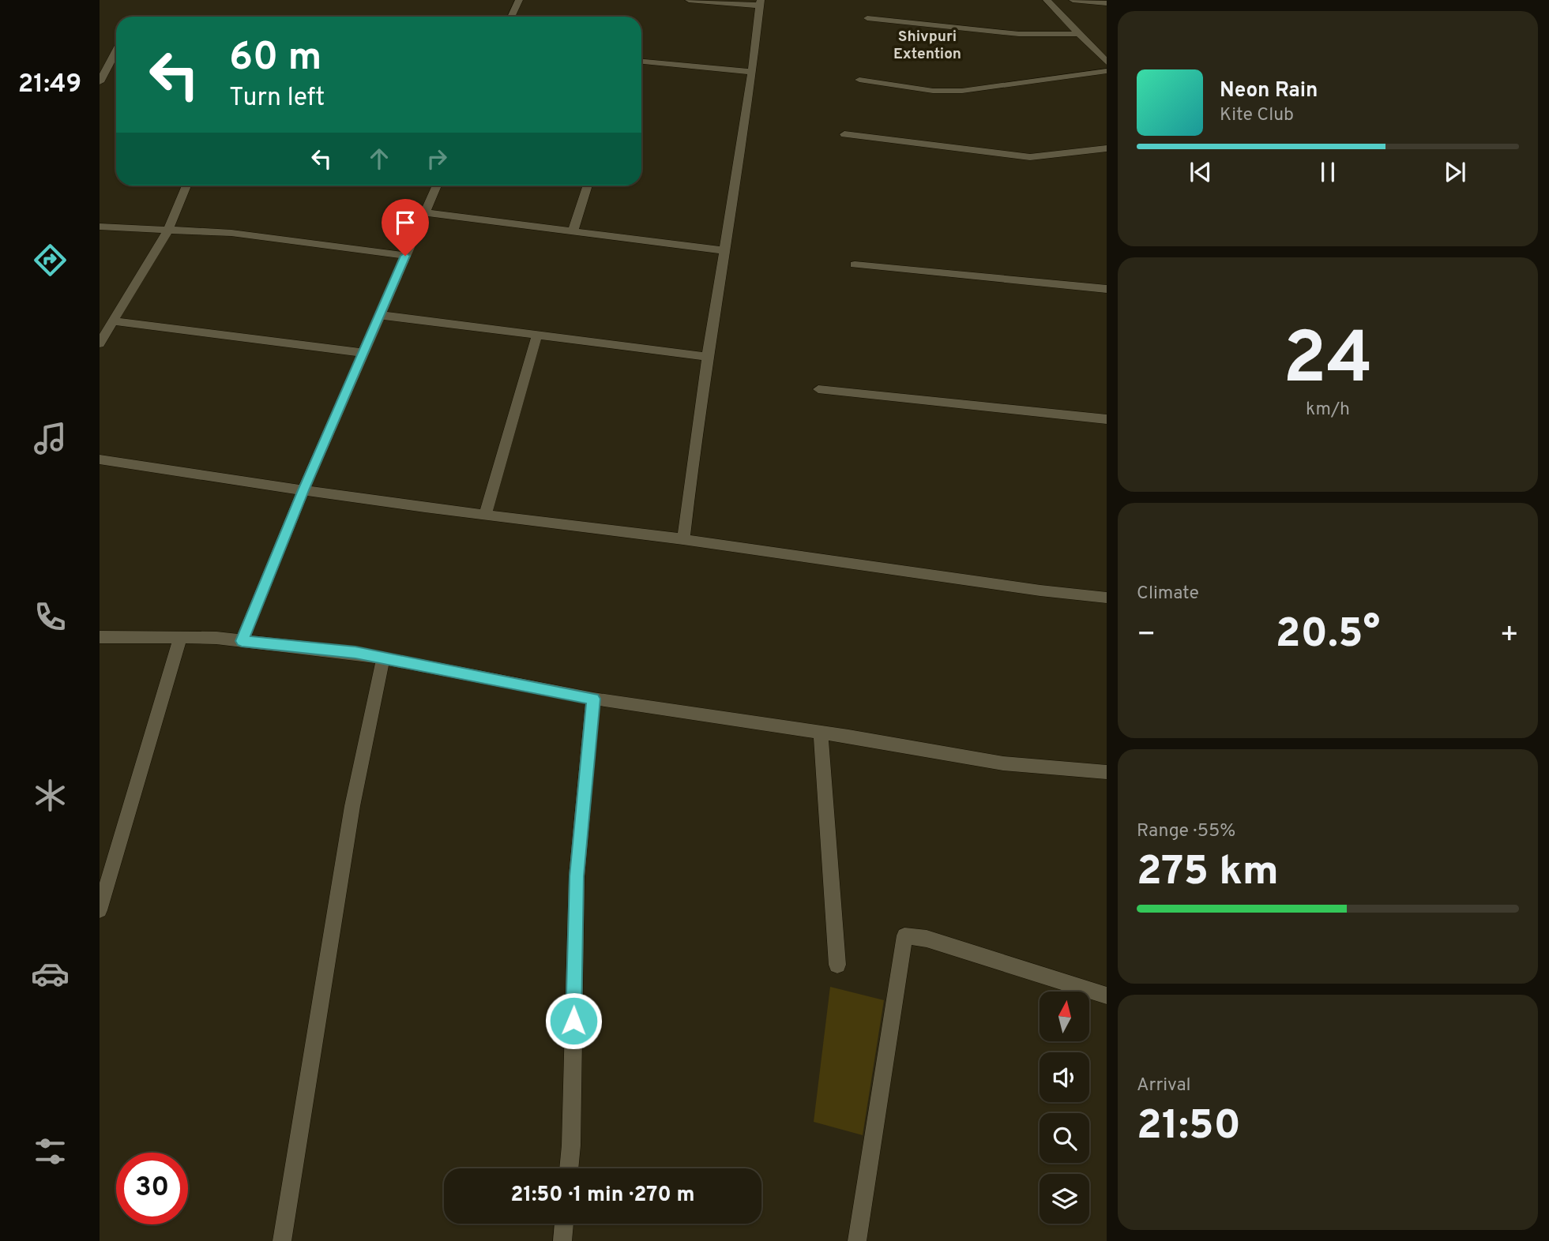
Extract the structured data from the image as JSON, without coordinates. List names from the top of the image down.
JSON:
{
  "districts": ["Shivpuri Extention"],
  "north": "top",
  "page": {
    "tabs": "21:49",
    "turn": ["60 m", "Turn left"],
    "song": ["Neon Rain", "Kite Club"],
    "tile": [
      ["24", "km/h"],
      "Climate",
      ["Range · 55%", "275 km"],
      ["Arrival", "21:50"]
    ],
    "heat": ["−", "20.5°", "+"],
    "limit": "30",
    "trip": "21:50 · 1 min · 270 m"
  }
}
